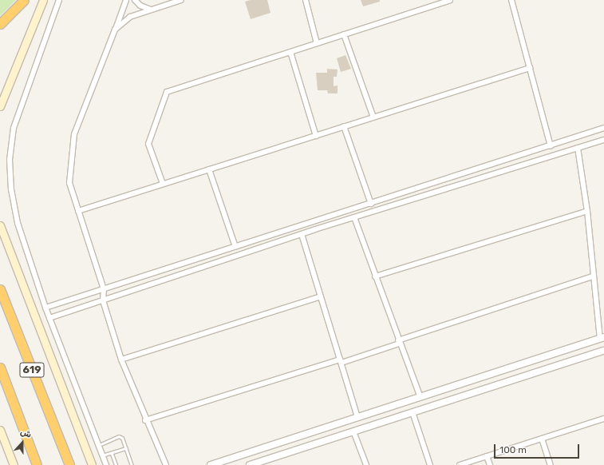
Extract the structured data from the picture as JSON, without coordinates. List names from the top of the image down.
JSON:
{
  "streets": {
    "highway": ["619"]
  },
  "scale_bar": "100 m",
  "north": "top"
}
